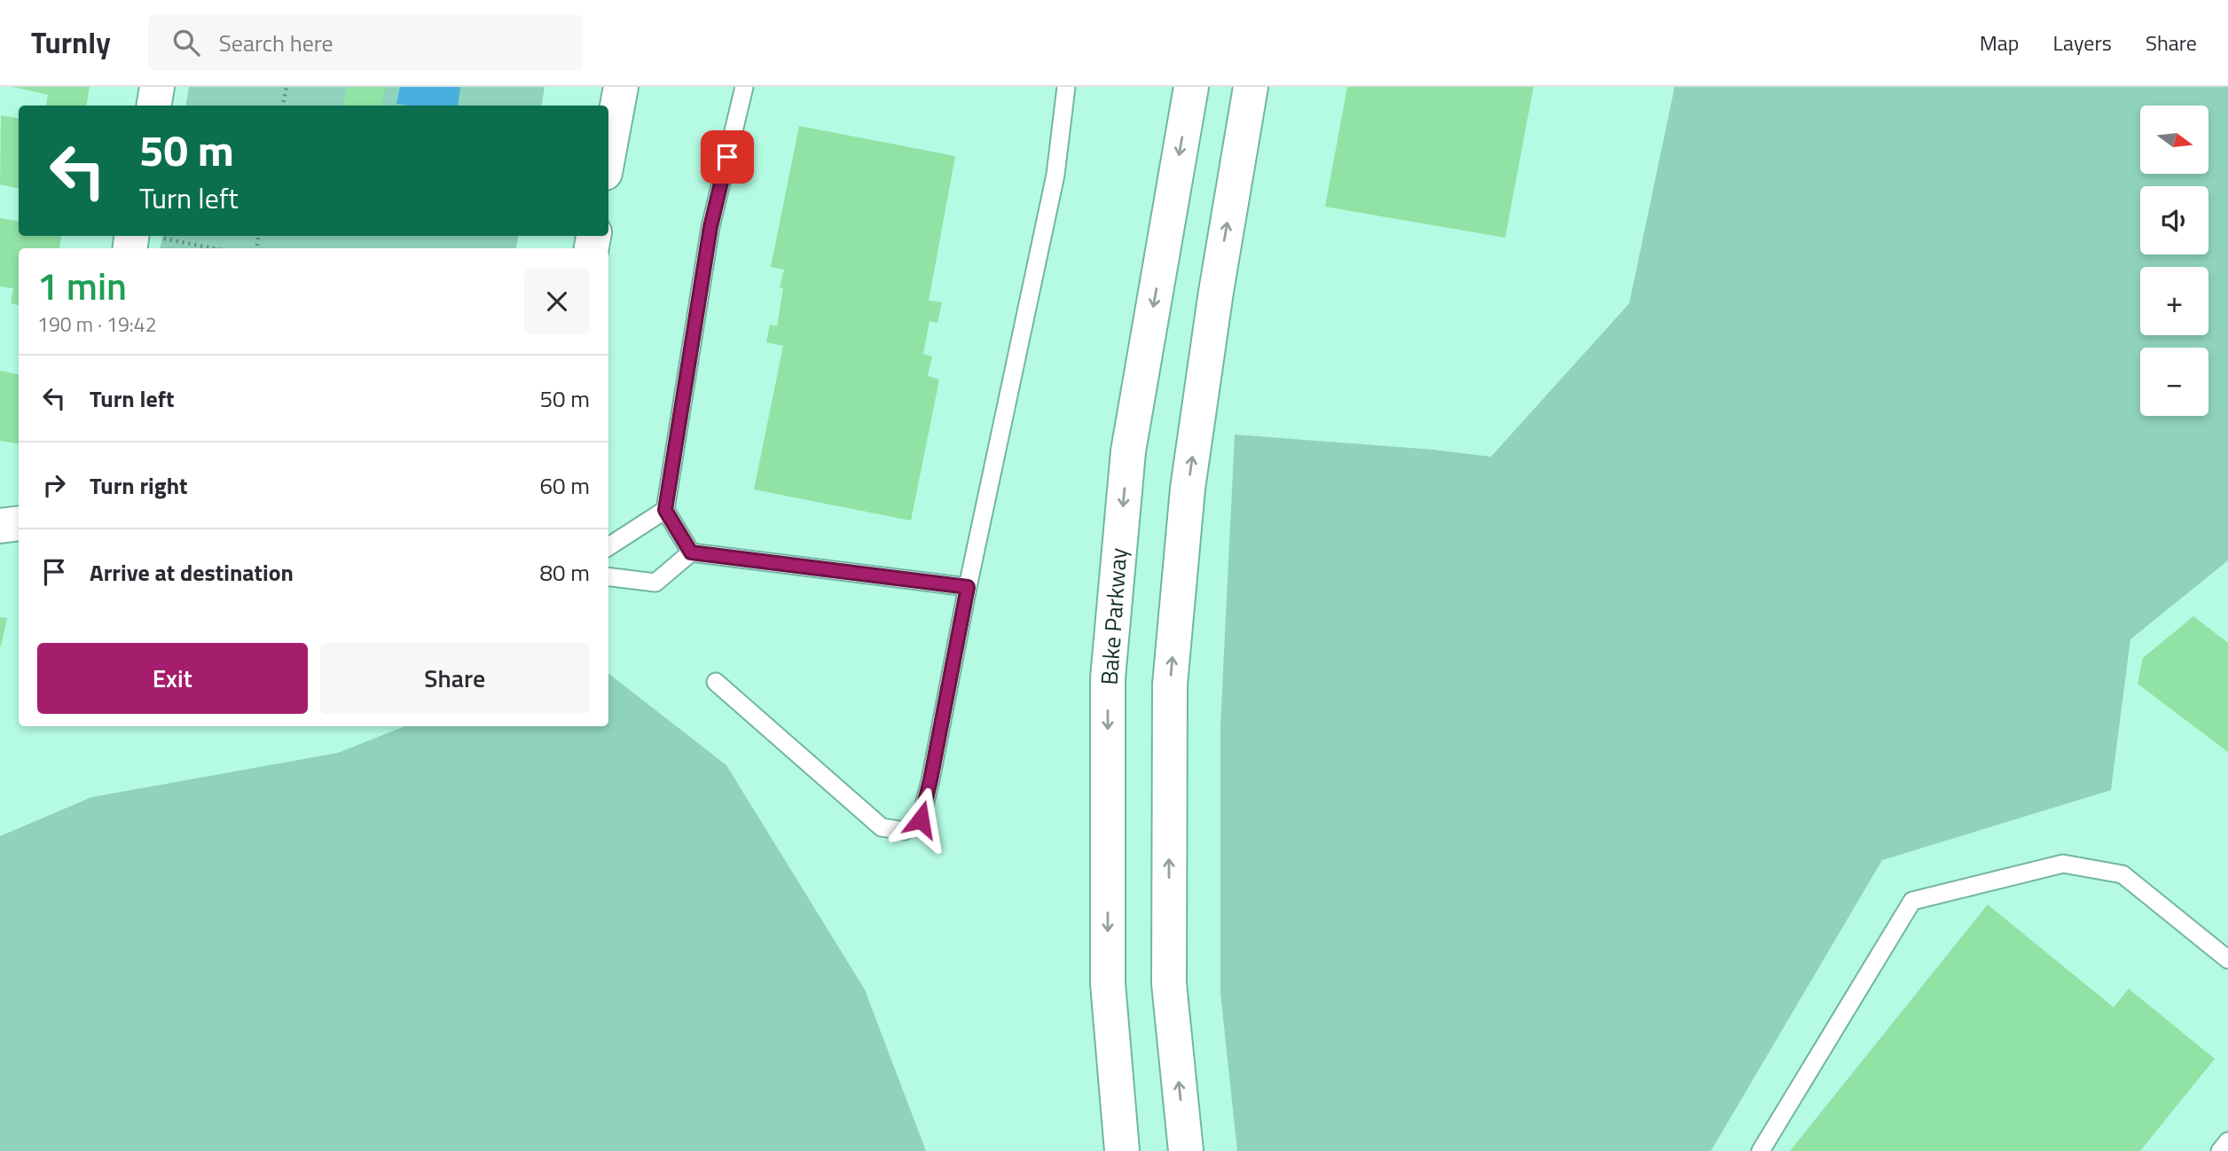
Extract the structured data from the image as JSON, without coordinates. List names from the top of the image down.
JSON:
{
  "streets": {
    "main road": ["Bake Parkway"]
  },
  "north": "right",
  "page": {
    "header": "Turnly",
    "search": "Search here",
    "nav": ["Map", "Layers", "Share"],
    "map_buttons": ["+", "−"],
    "turn": ["50 m", "Turn left"],
    "heading": ["1 min", "190 m · 19:42"],
    "list": [
      {
        "name": "Turn left",
        "value": "50 m"
      },
      {
        "name": "Turn right",
        "value": "60 m"
      },
      {
        "name": "Arrive at destination",
        "value": "80 m"
      }
    ],
    "buttons": ["Exit", "Share"]
  }
}
